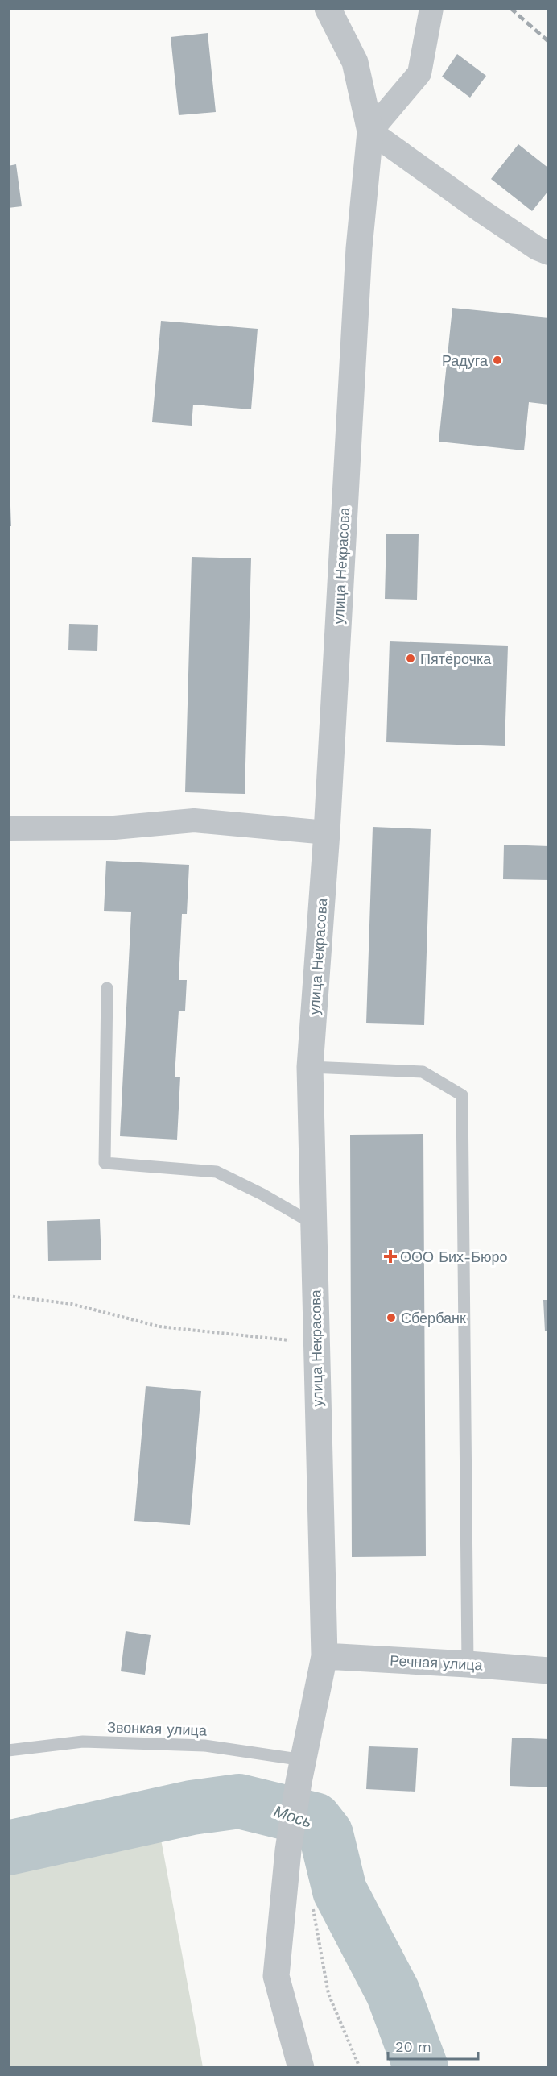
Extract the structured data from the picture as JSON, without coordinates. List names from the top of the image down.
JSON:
{
  "streets": {
    "street": ["улица Некрасова", "Речная улица"],
    "lane": ["Звонкая улица"]
  },
  "crossings": [
    ["улица Некрасова", "Речная улица"],
    ["улица Некрасова", "Звонкая улица"]
  ],
  "water": ["Мось"],
  "places": {
    "other": ["Радуга", "Пятёрочка", "Сбербанк"],
    "health": ["ООО Бих-Бюро"]
  },
  "scale_bar": "20 m"
}
